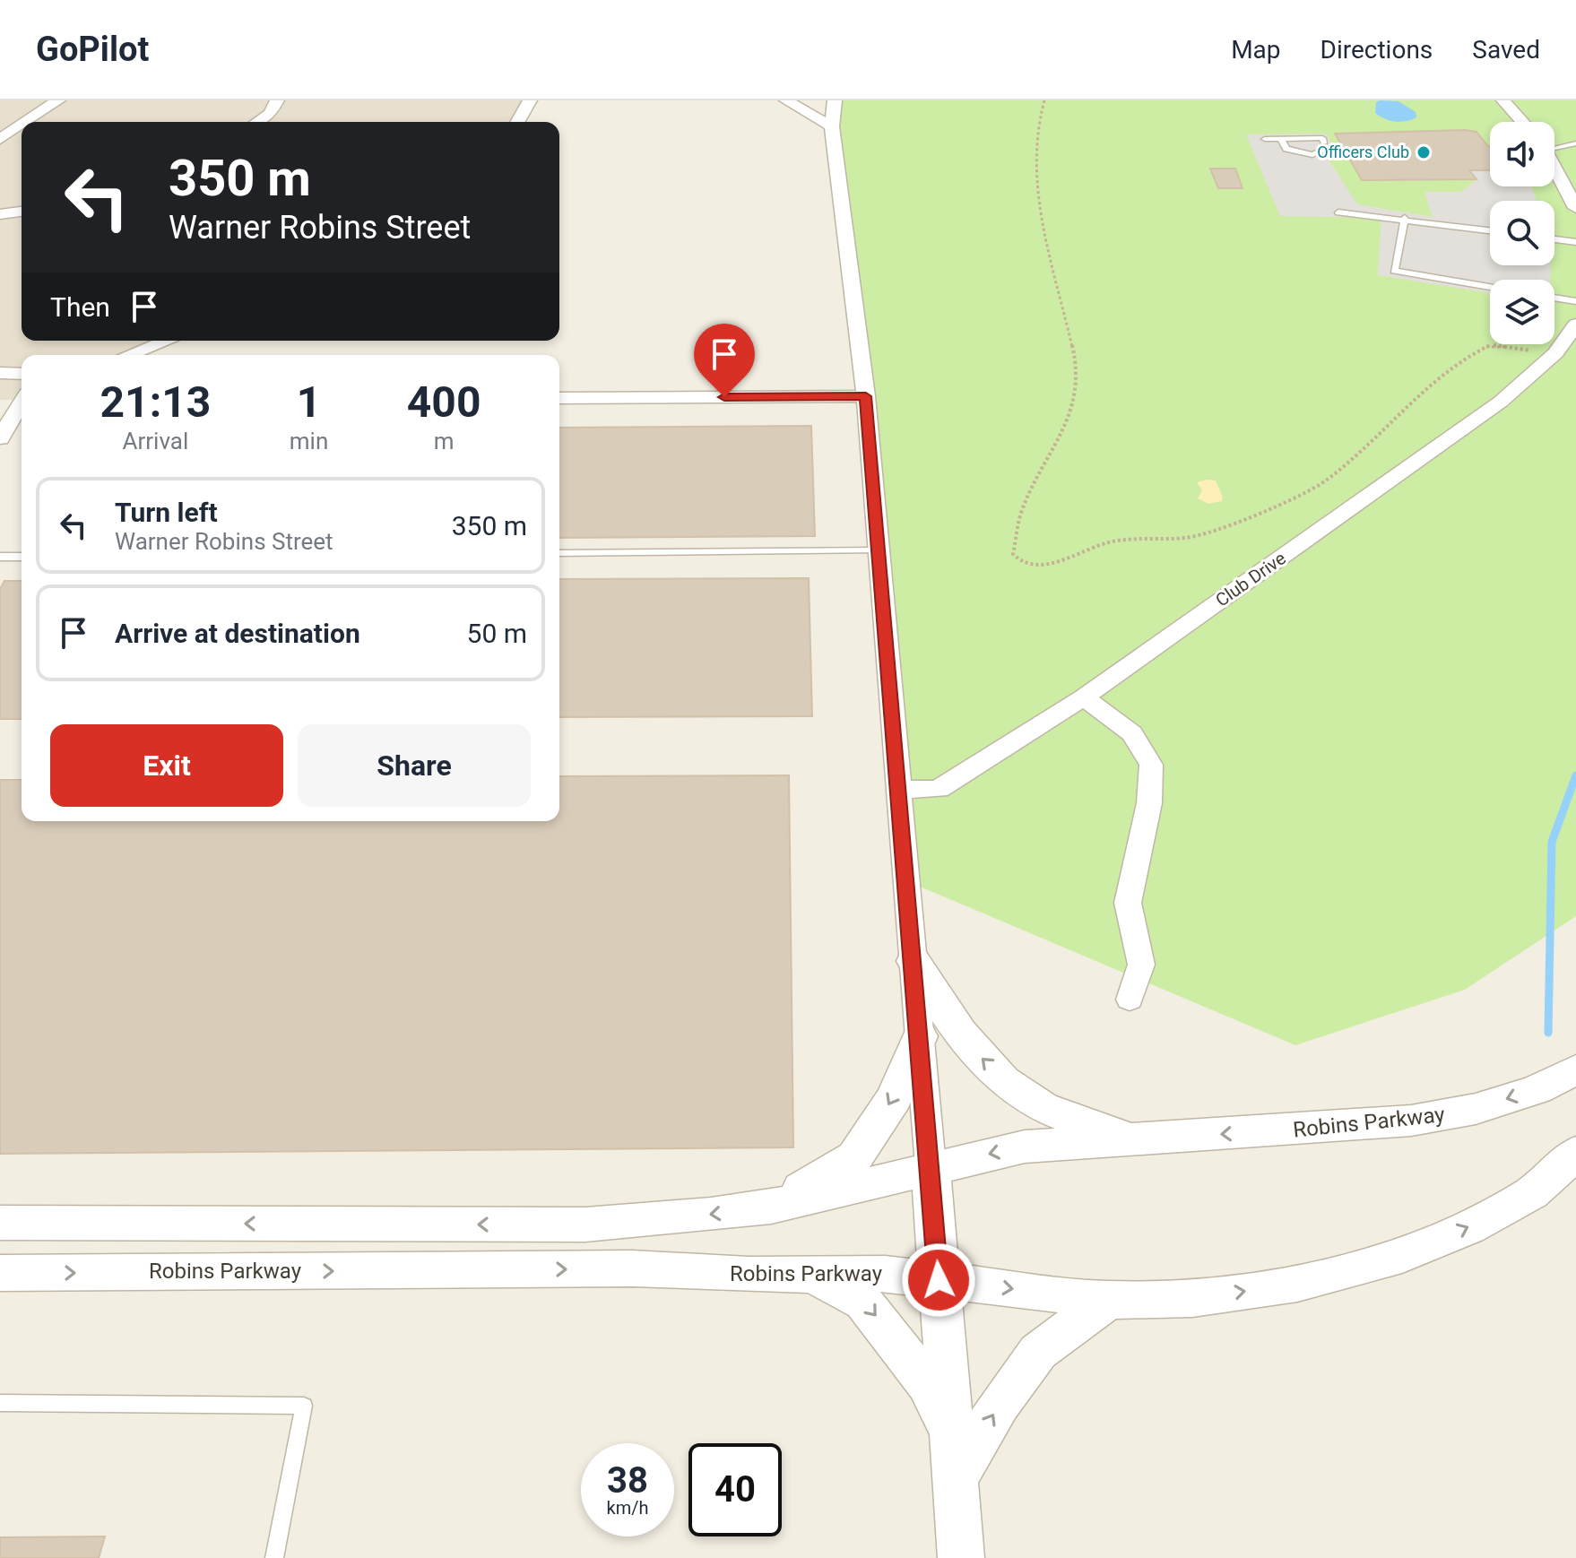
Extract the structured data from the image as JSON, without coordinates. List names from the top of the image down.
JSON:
{
  "streets": {
    "street": ["Club Drive", "Robins Parkway"]
  },
  "places": ["Officers Club"],
  "page": {
    "header": "GoPilot",
    "nav": ["Map", "Directions", "Saved"],
    "turn": ["350 m", "Warner Robins Street"],
    "then": "Then",
    "eta": [
      "21:13",
      "Arrival",
      "1",
      "min",
      "400",
      "m"
    ],
    "list": [
      {
        "name": "Turn left",
        "note": "Warner Robins Street",
        "value": "350 m"
      },
      {
        "name": "Arrive at destination",
        "value": "50 m"
      }
    ],
    "buttons": ["Exit", "Share"],
    "speed": "38 km/h",
    "limit": "40"
  }
}
